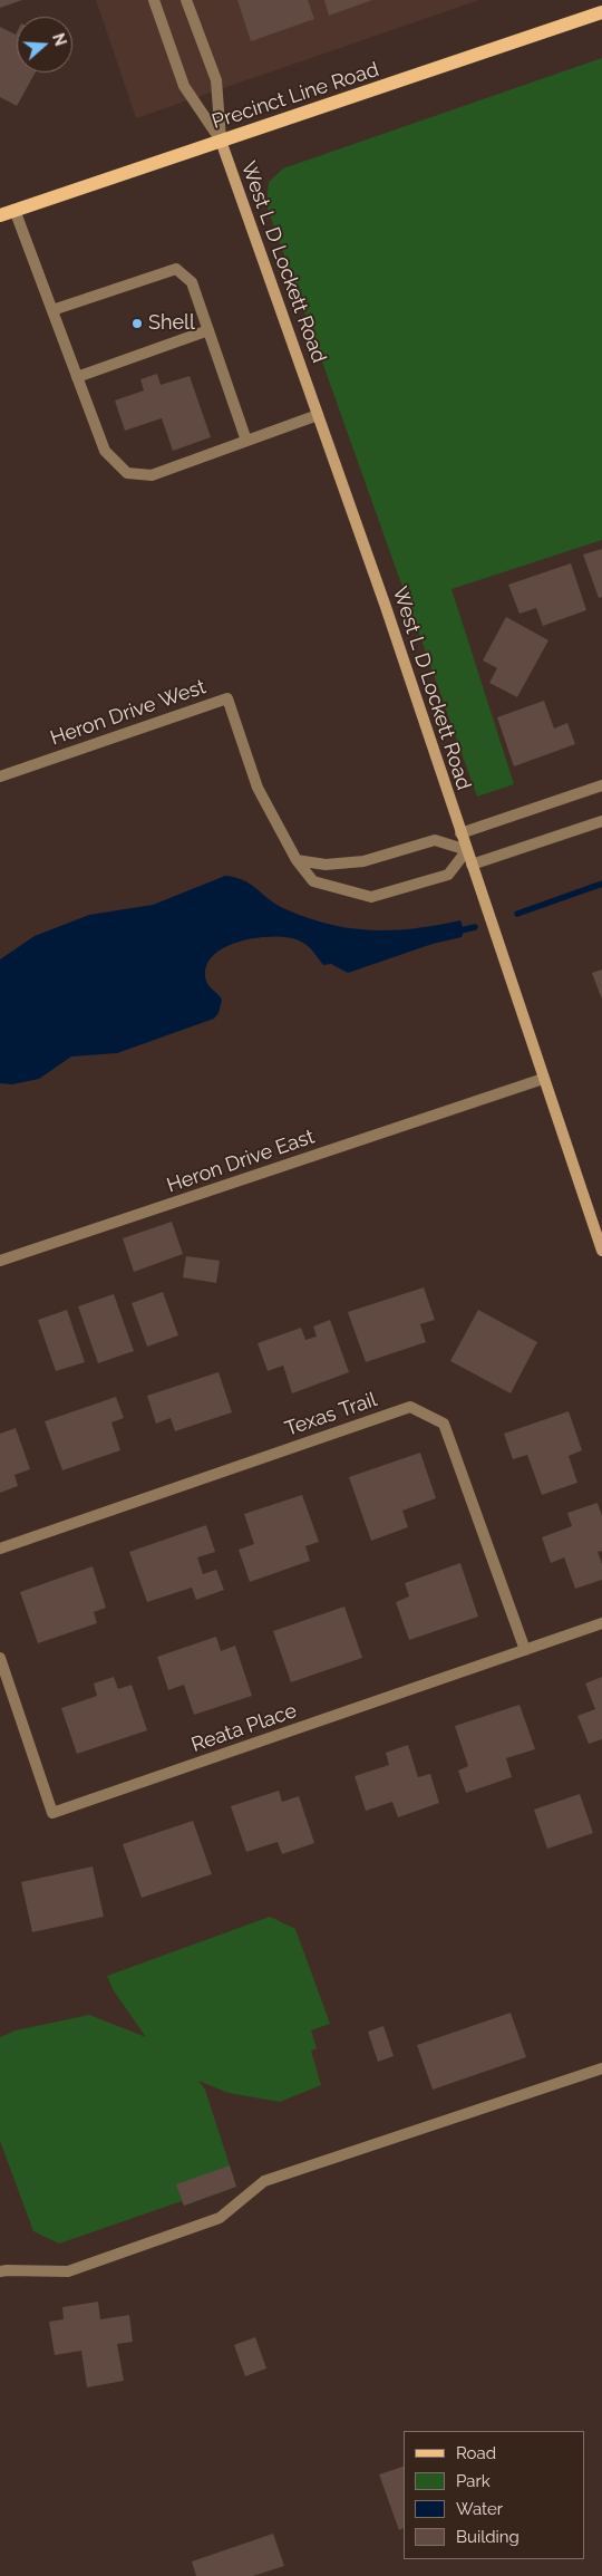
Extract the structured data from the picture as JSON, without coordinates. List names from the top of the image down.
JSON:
{
  "streets": {
    "main road": ["Precinct Line Road", "West L D Lockett Road"],
    "street": [
      "Heron Drive West",
      "Heron Drive East",
      "Texas Trail",
      "Reata Place"
    ]
  },
  "crossings": [
    ["Precinct Line Road", "West L D Lockett Road"],
    ["West L D Lockett Road", "Heron Drive West"],
    ["West L D Lockett Road", "Heron Drive East"],
    ["Texas Trail", "Reata Place"]
  ],
  "places": ["Shell"],
  "legend": [
    "Road",
    "Park",
    "Water",
    "Building"
  ],
  "north": "right"
}
